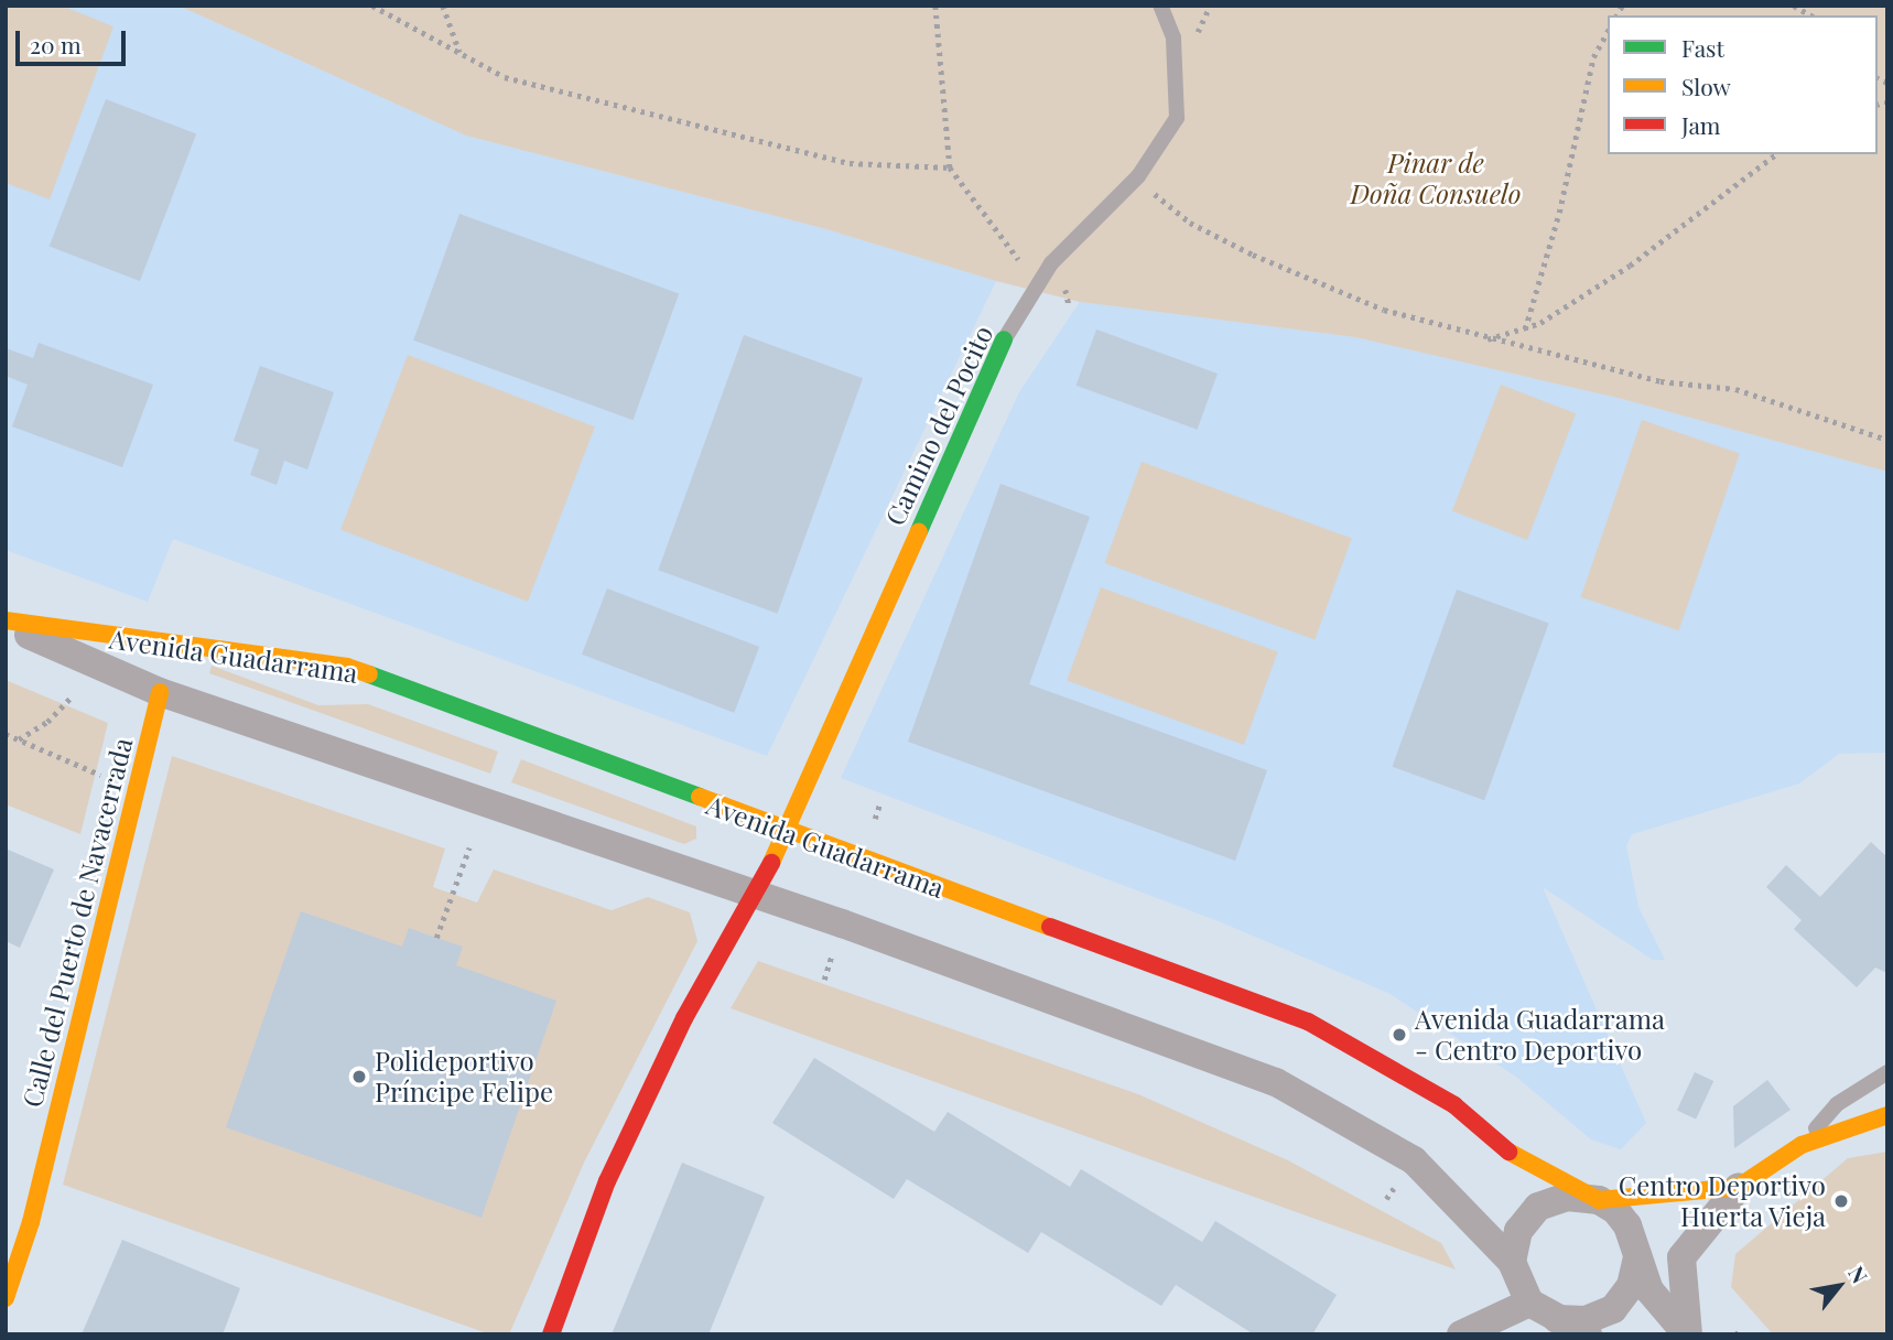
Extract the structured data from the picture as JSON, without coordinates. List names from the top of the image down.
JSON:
{
  "streets": {
    "street": ["Camino del Pocito", "Avenida Guadarrama", "Calle del Puerto de Navacerrada"]
  },
  "crossings": [
    ["Camino del Pocito", "Avenida Guadarrama"],
    ["Avenida Guadarrama", "Calle del Puerto de Navacerrada"]
  ],
  "parks": ["Pinar de Doña Consuelo"],
  "places": ["Avenida Guadarrama - Centro Deportivo", "Polideportivo Príncipe Felipe", "Centro Deportivo Huerta Vieja"],
  "legend": ["Fast", "Slow", "Jam"],
  "scale_bar": "20 m",
  "north": "top right"
}
